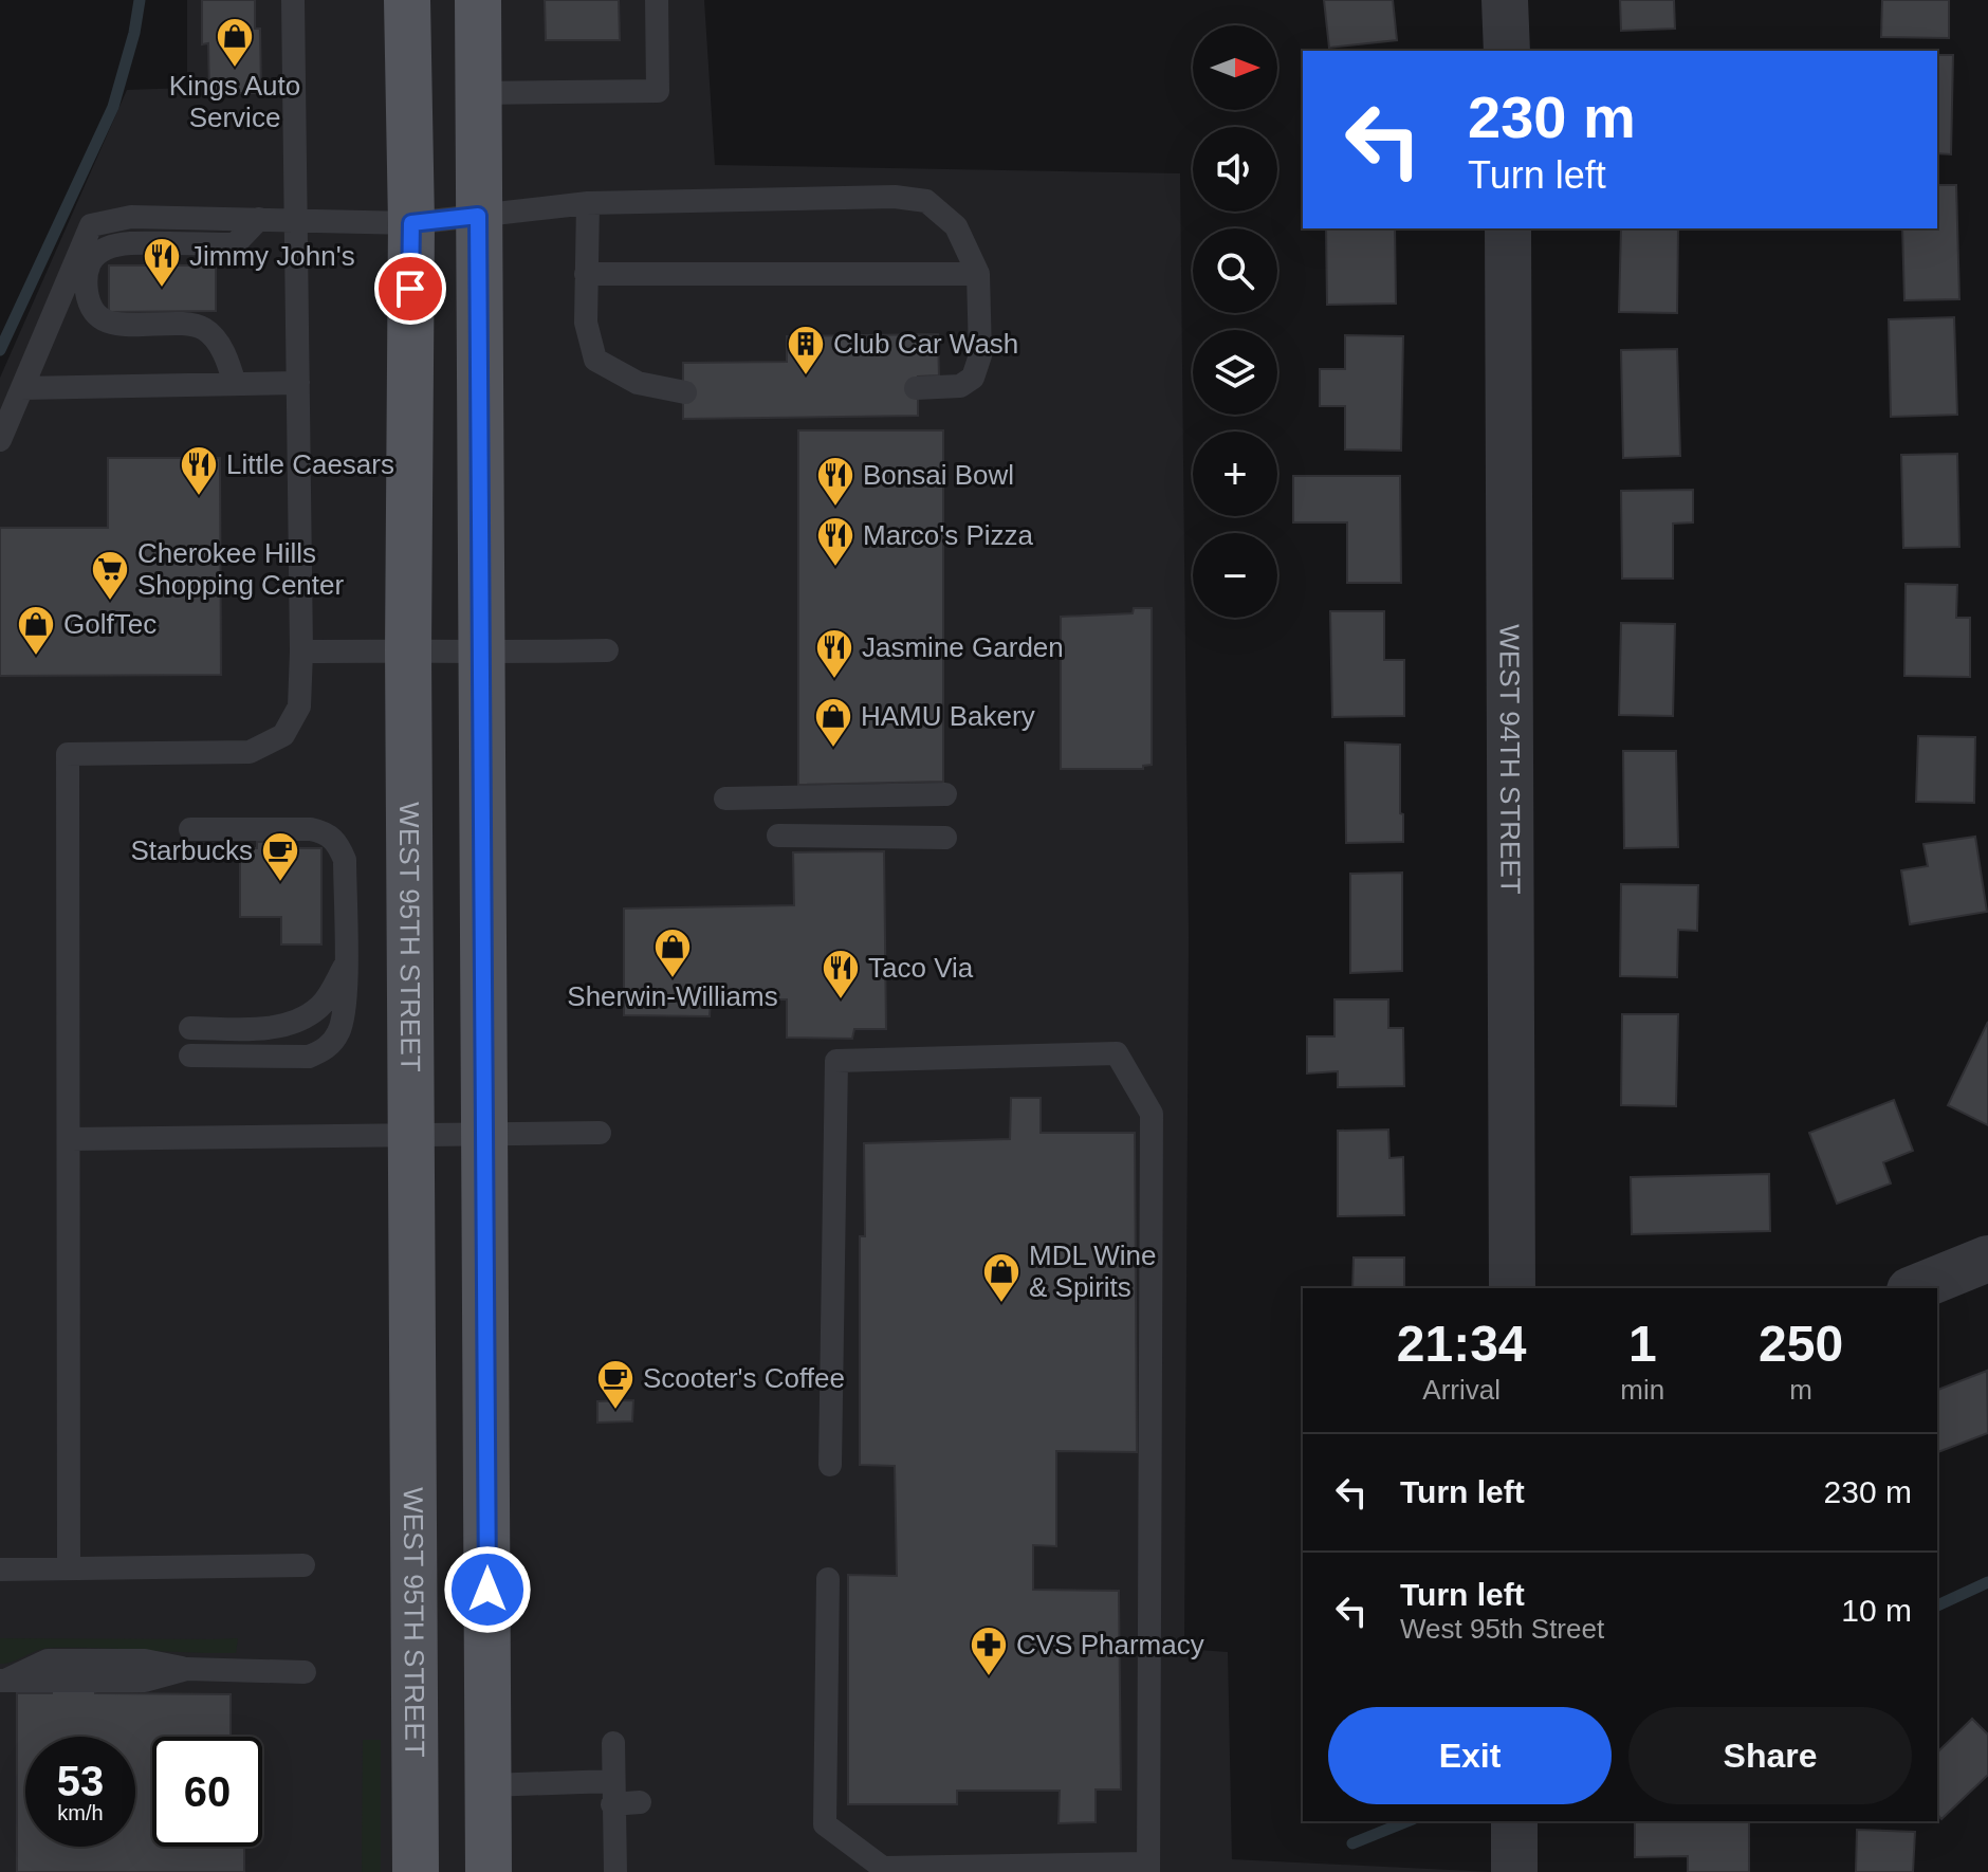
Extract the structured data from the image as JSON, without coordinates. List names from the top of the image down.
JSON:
{
  "streets": {
    "main road": ["WEST 95TH STREET"],
    "street": ["WEST 94TH STREET"]
  },
  "places": {
    "shop": [
      "Kings Auto Service",
      "GolfTec",
      "HAMU Bakery",
      "Sherwin-Williams",
      "MDL Wine & Spirits"
    ],
    "restaurant": [
      "Jimmy John's",
      "Little Caesars",
      "Bonsai Bowl",
      "Marco's Pizza",
      "Jasmine Garden",
      "Taco Via"
    ],
    "building": ["Club Car Wash"],
    "supermarket": ["Cherokee Hills Shopping Center"],
    "cafe": ["Starbucks", "Scooter's Coffee"],
    "pharmacy": ["CVS Pharmacy"]
  },
  "north": "right",
  "page": {
    "map_buttons": ["+", "−"],
    "turn": ["230 m", "Turn left"],
    "eta": [
      "21:34",
      "Arrival",
      "1",
      "min",
      "250",
      "m"
    ],
    "list": [
      {
        "name": "Turn left",
        "value": "230 m"
      },
      {
        "name": "Turn left",
        "note": "West 95th Street",
        "value": "10 m"
      }
    ],
    "buttons": ["Exit", "Share"],
    "speed": "53 km/h",
    "limit": "60"
  }
}
